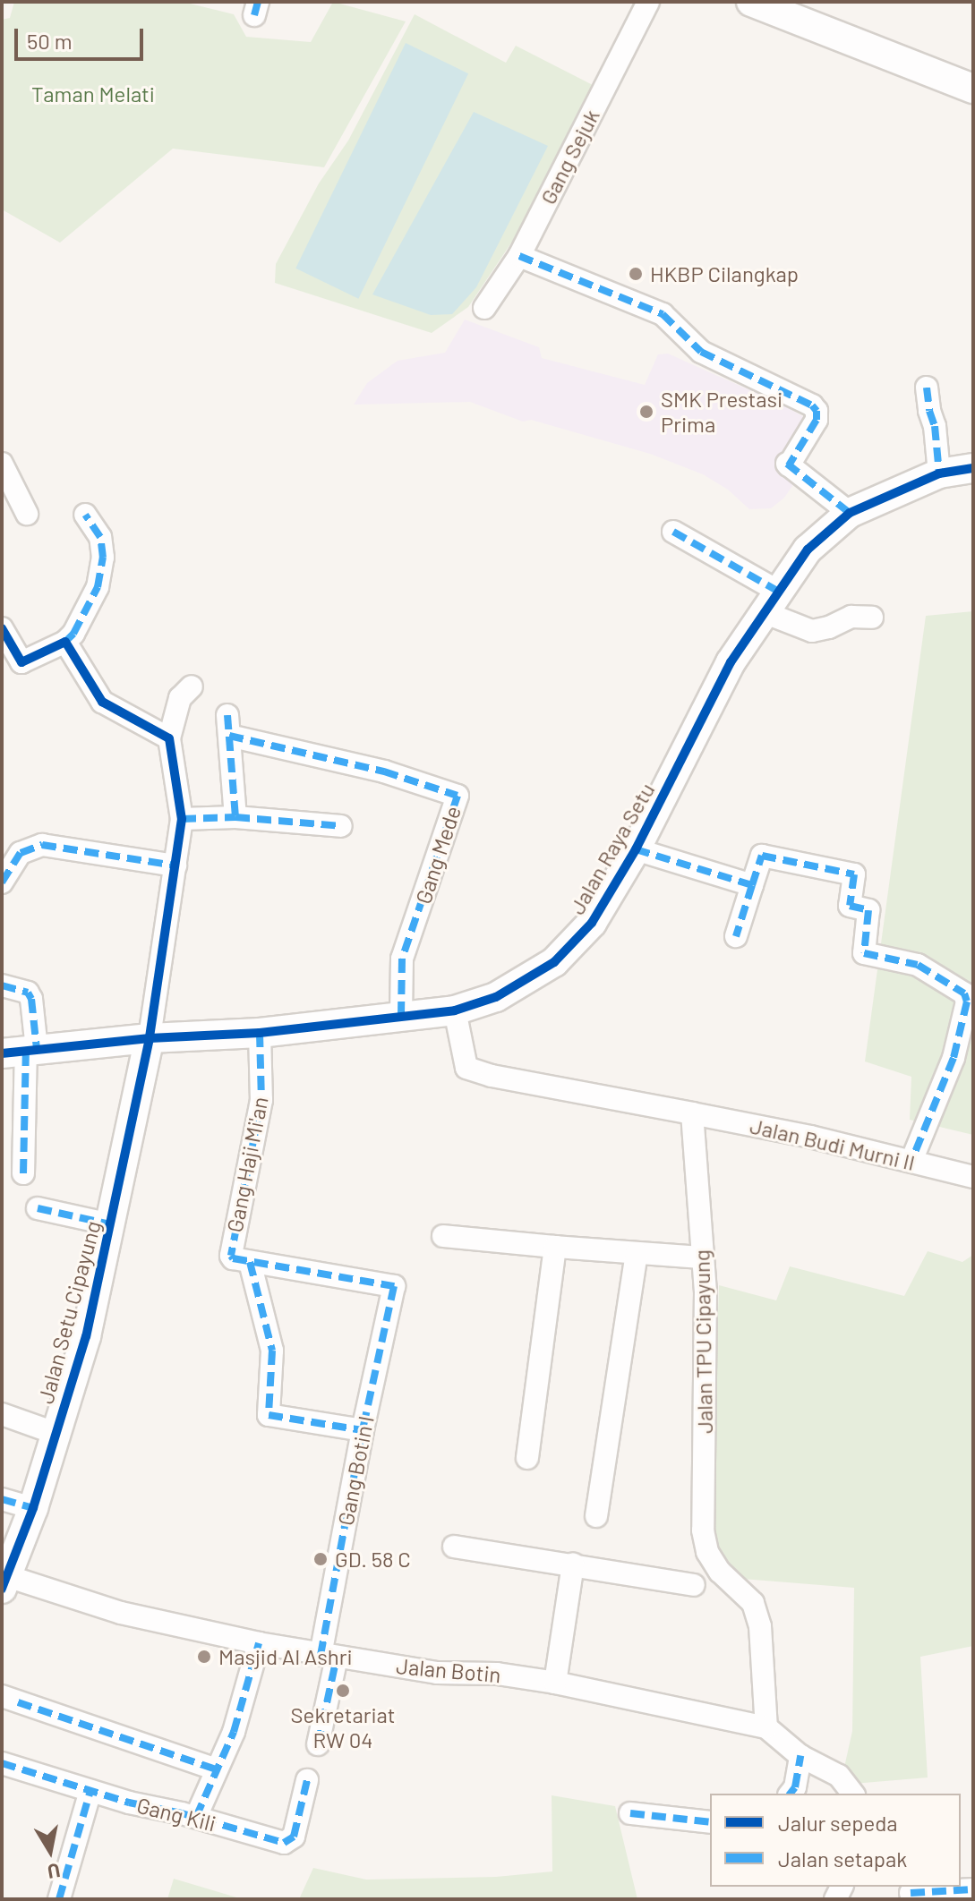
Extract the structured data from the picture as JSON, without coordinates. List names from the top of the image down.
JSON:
{
  "streets": {
    "street": [
      "Gang Sejuk",
      "Jalan Raya Setu",
      "Gang Mede",
      "Jalan Budi Murni II",
      "Gang Haji Mi'an",
      "Jalan Setu Cipayung",
      "Jalan TPU Cipayung",
      "Gang Botin I",
      "Jalan Botin",
      "Gang Kili"
    ]
  },
  "crossings": [
    ["Jalan Raya Setu", "Gang Mede"],
    ["Jalan Raya Setu", "Gang Haji Mi'an"],
    ["Jalan Raya Setu", "Jalan Setu Cipayung"],
    ["Jalan Budi Murni II", "Jalan TPU Cipayung"],
    ["Gang Haji Mi'an", "Gang Botin I"],
    ["Jalan Setu Cipayung", "Jalan Botin"],
    ["Jalan TPU Cipayung", "Jalan Botin"],
    ["Gang Botin I", "Jalan Botin"]
  ],
  "parks": ["Taman Melati"],
  "places": [
    "HKBP Cilangkap",
    "SMK Prestasi Prima",
    "GD. 58 C",
    "Masjid Al Ashri",
    "Sekretariat RW 04"
  ],
  "legend": ["Jalur sepeda", "Jalan setapak"],
  "scale_bar": "50 m",
  "north": "bottom"
}
